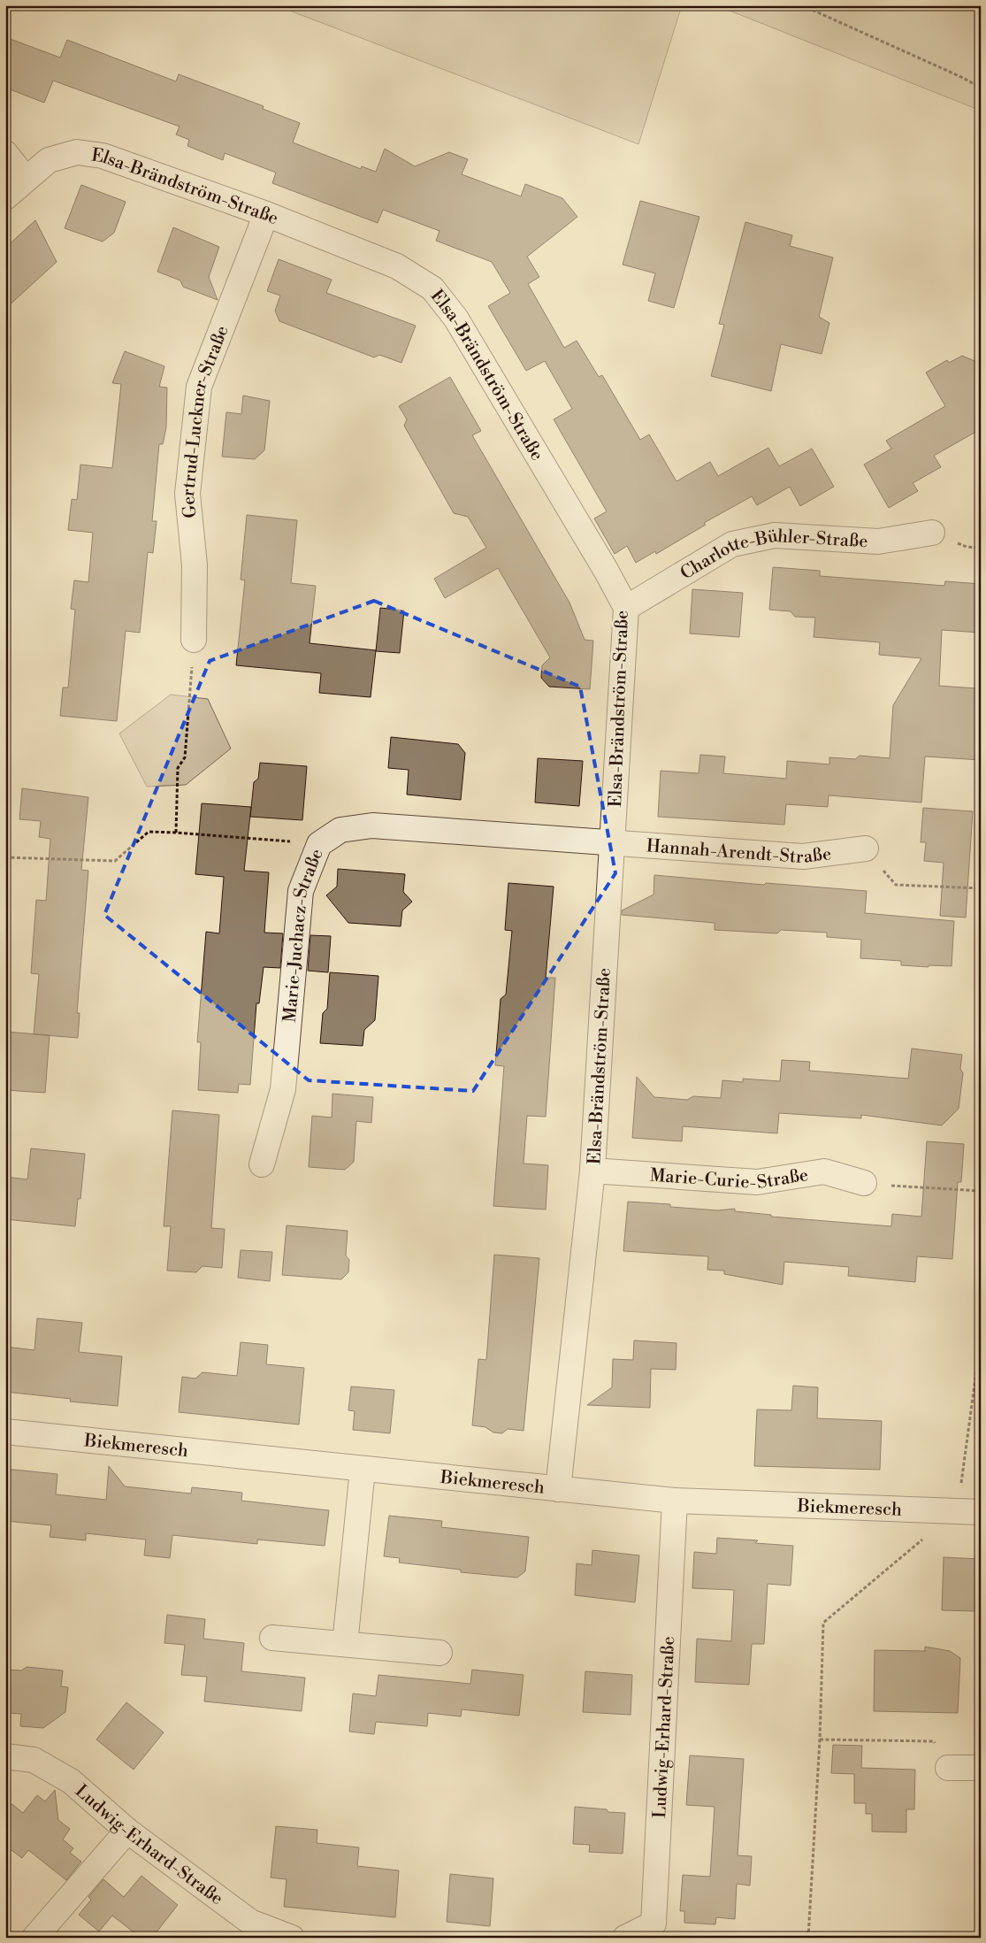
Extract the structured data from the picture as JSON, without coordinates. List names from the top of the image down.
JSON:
{
  "streets": {
    "street": [
      "Elsa-Brändström-Straße",
      "Gertrud-Luckner-Straße",
      "Charlotte-Bühler-Straße",
      "Hannah-Arendt-Straße",
      "Marie-Juchacz-Straße",
      "Marie-Curie-Straße",
      "Biekmeresch",
      "Ludwig-Erhard-Straße"
    ]
  },
  "crossings": [
    ["Elsa-Brändström-Straße", "Gertrud-Luckner-Straße"],
    ["Elsa-Brändström-Straße", "Charlotte-Bühler-Straße"],
    ["Elsa-Brändström-Straße", "Hannah-Arendt-Straße"],
    ["Elsa-Brändström-Straße", "Marie-Juchacz-Straße"],
    ["Elsa-Brändström-Straße", "Marie-Curie-Straße"],
    ["Elsa-Brändström-Straße", "Biekmeresch"],
    ["Hannah-Arendt-Straße", "Marie-Juchacz-Straße"],
    ["Biekmeresch", "Ludwig-Erhard-Straße"]
  ]
}
